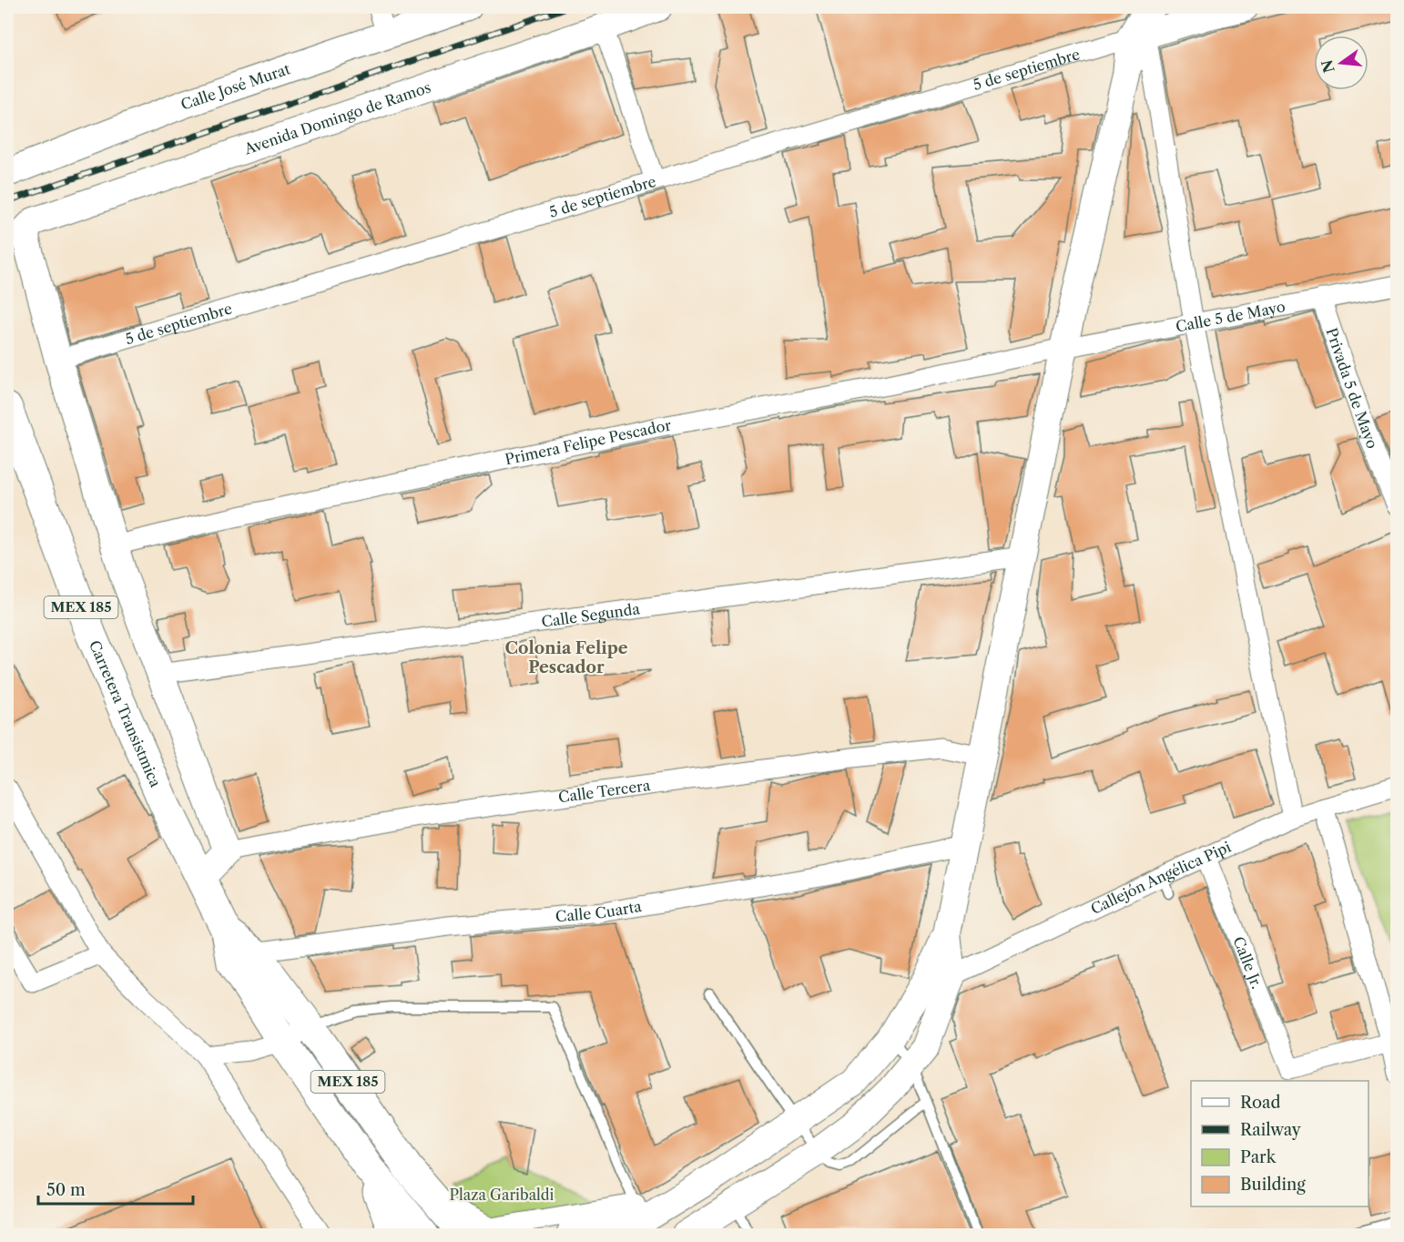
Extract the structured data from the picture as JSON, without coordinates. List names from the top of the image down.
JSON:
{
  "streets": {
    "main road": ["MEX 185", "Carretera Transistmica"],
    "street": [
      "5 de septiembre",
      "Calle José Murat",
      "Avenida Domingo de Ramos",
      "Calle 5 de Mayo",
      "Privada 5 de Mayo",
      "Primera Felipe Pescador",
      "Calle Segunda",
      "Calle Tercera",
      "Callejón Angélica Pipi",
      "Calle Cuarta",
      "Calle Jr."
    ]
  },
  "crossings": [
    ["5 de septiembre", "Avenida Domingo de Ramos"],
    ["Calle 5 de Mayo", "Privada 5 de Mayo"],
    ["Calle 5 de Mayo", "Primera Felipe Pescador"],
    ["MEX 185", "Carretera Transistmica"],
    ["MEX 185", "Calle Cuarta"],
    ["Callejón Angélica Pipi", "Calle Jr."]
  ],
  "districts": ["Colonia Felipe Pescador"],
  "parks": ["Plaza Garibaldi"],
  "legend": [
    "Road",
    "Railway",
    "Park",
    "Building"
  ],
  "scale_bar": "50 m",
  "north": "left"
}
